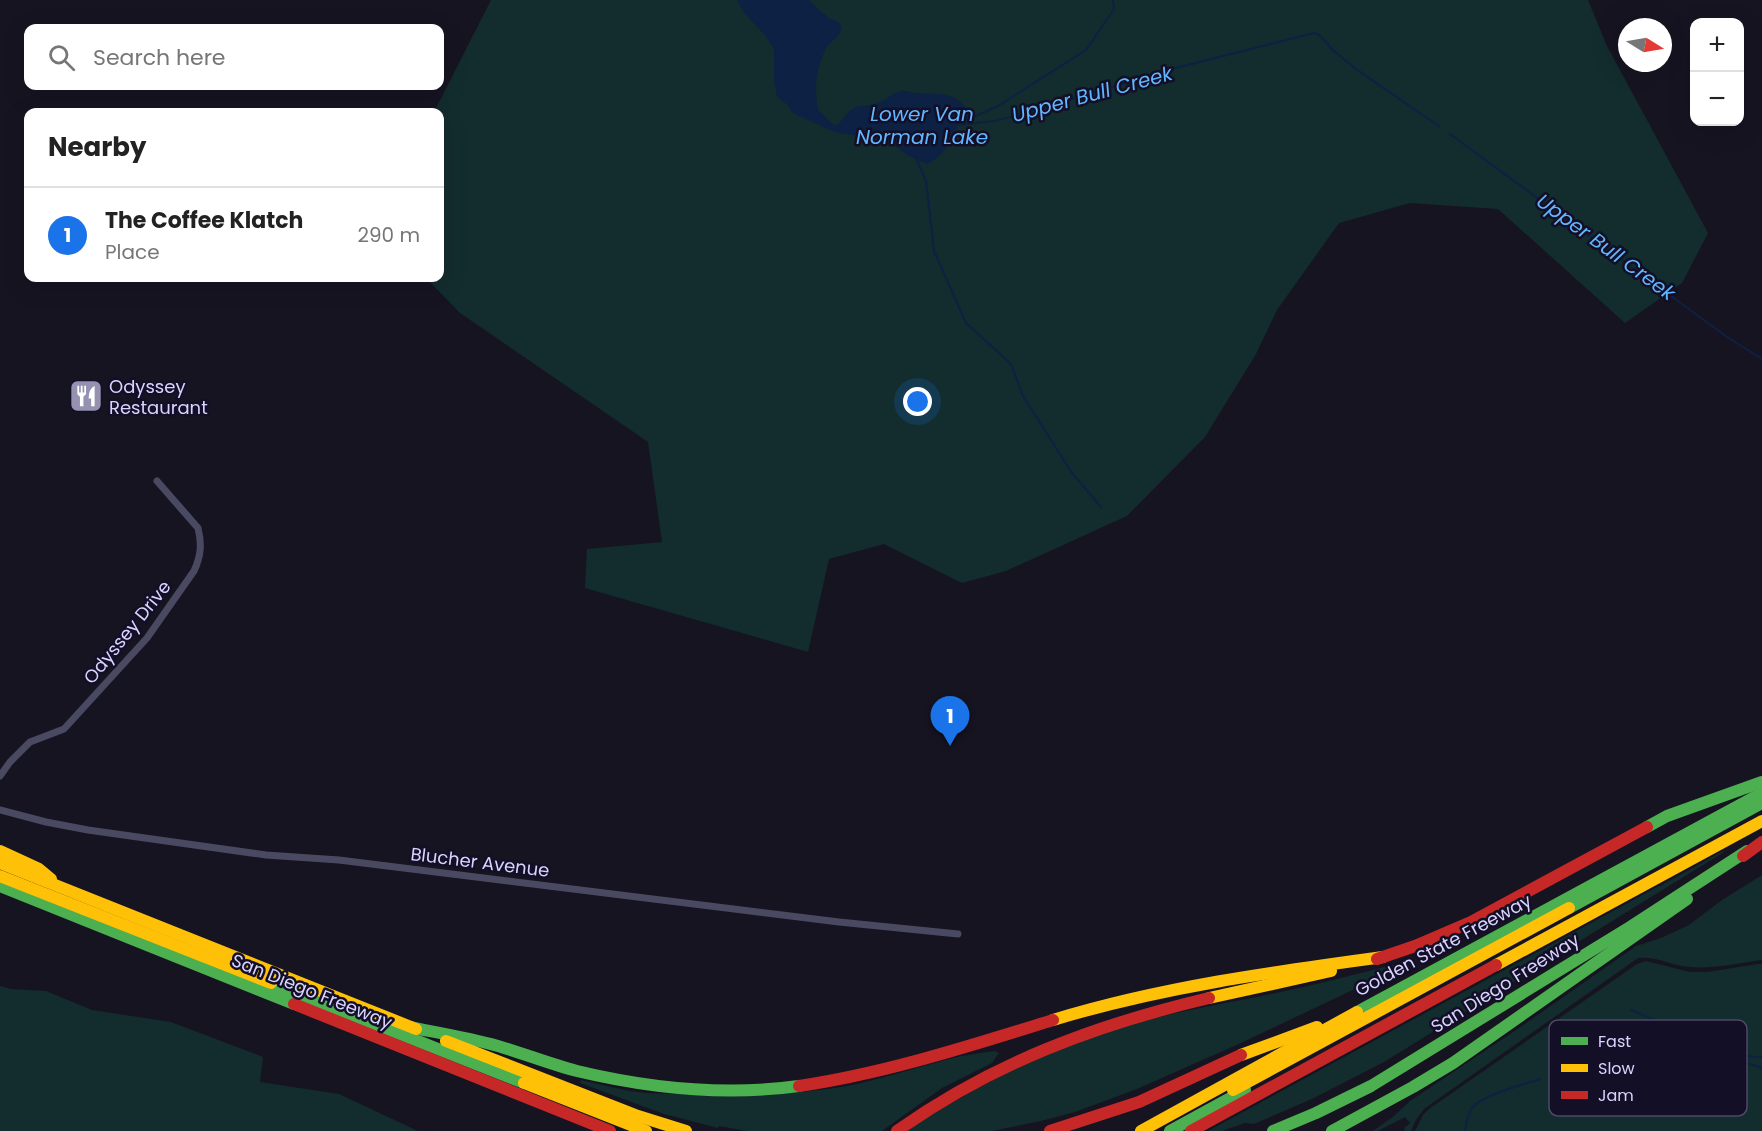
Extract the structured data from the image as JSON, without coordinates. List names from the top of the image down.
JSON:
{
  "streets": {
    "highway": ["Golden State Freeway", "San Diego Freeway"],
    "street": ["Odyssey Drive", "Blucher Avenue"]
  },
  "water": ["Upper Bull Creek", "Lower Van Norman Lake"],
  "places": {
    "restaurant": ["Odyssey Restaurant"]
  },
  "legend": ["Fast", "Slow", "Jam"],
  "north": "right",
  "page": {
    "map_buttons": ["+", "−"],
    "search": "Search here",
    "heading": "Nearby",
    "list": [
      {
        "mark": "1",
        "name": "The Coffee Klatch",
        "note": "Place",
        "value": "290 m"
      }
    ],
    "pins": "1"
  }
}
